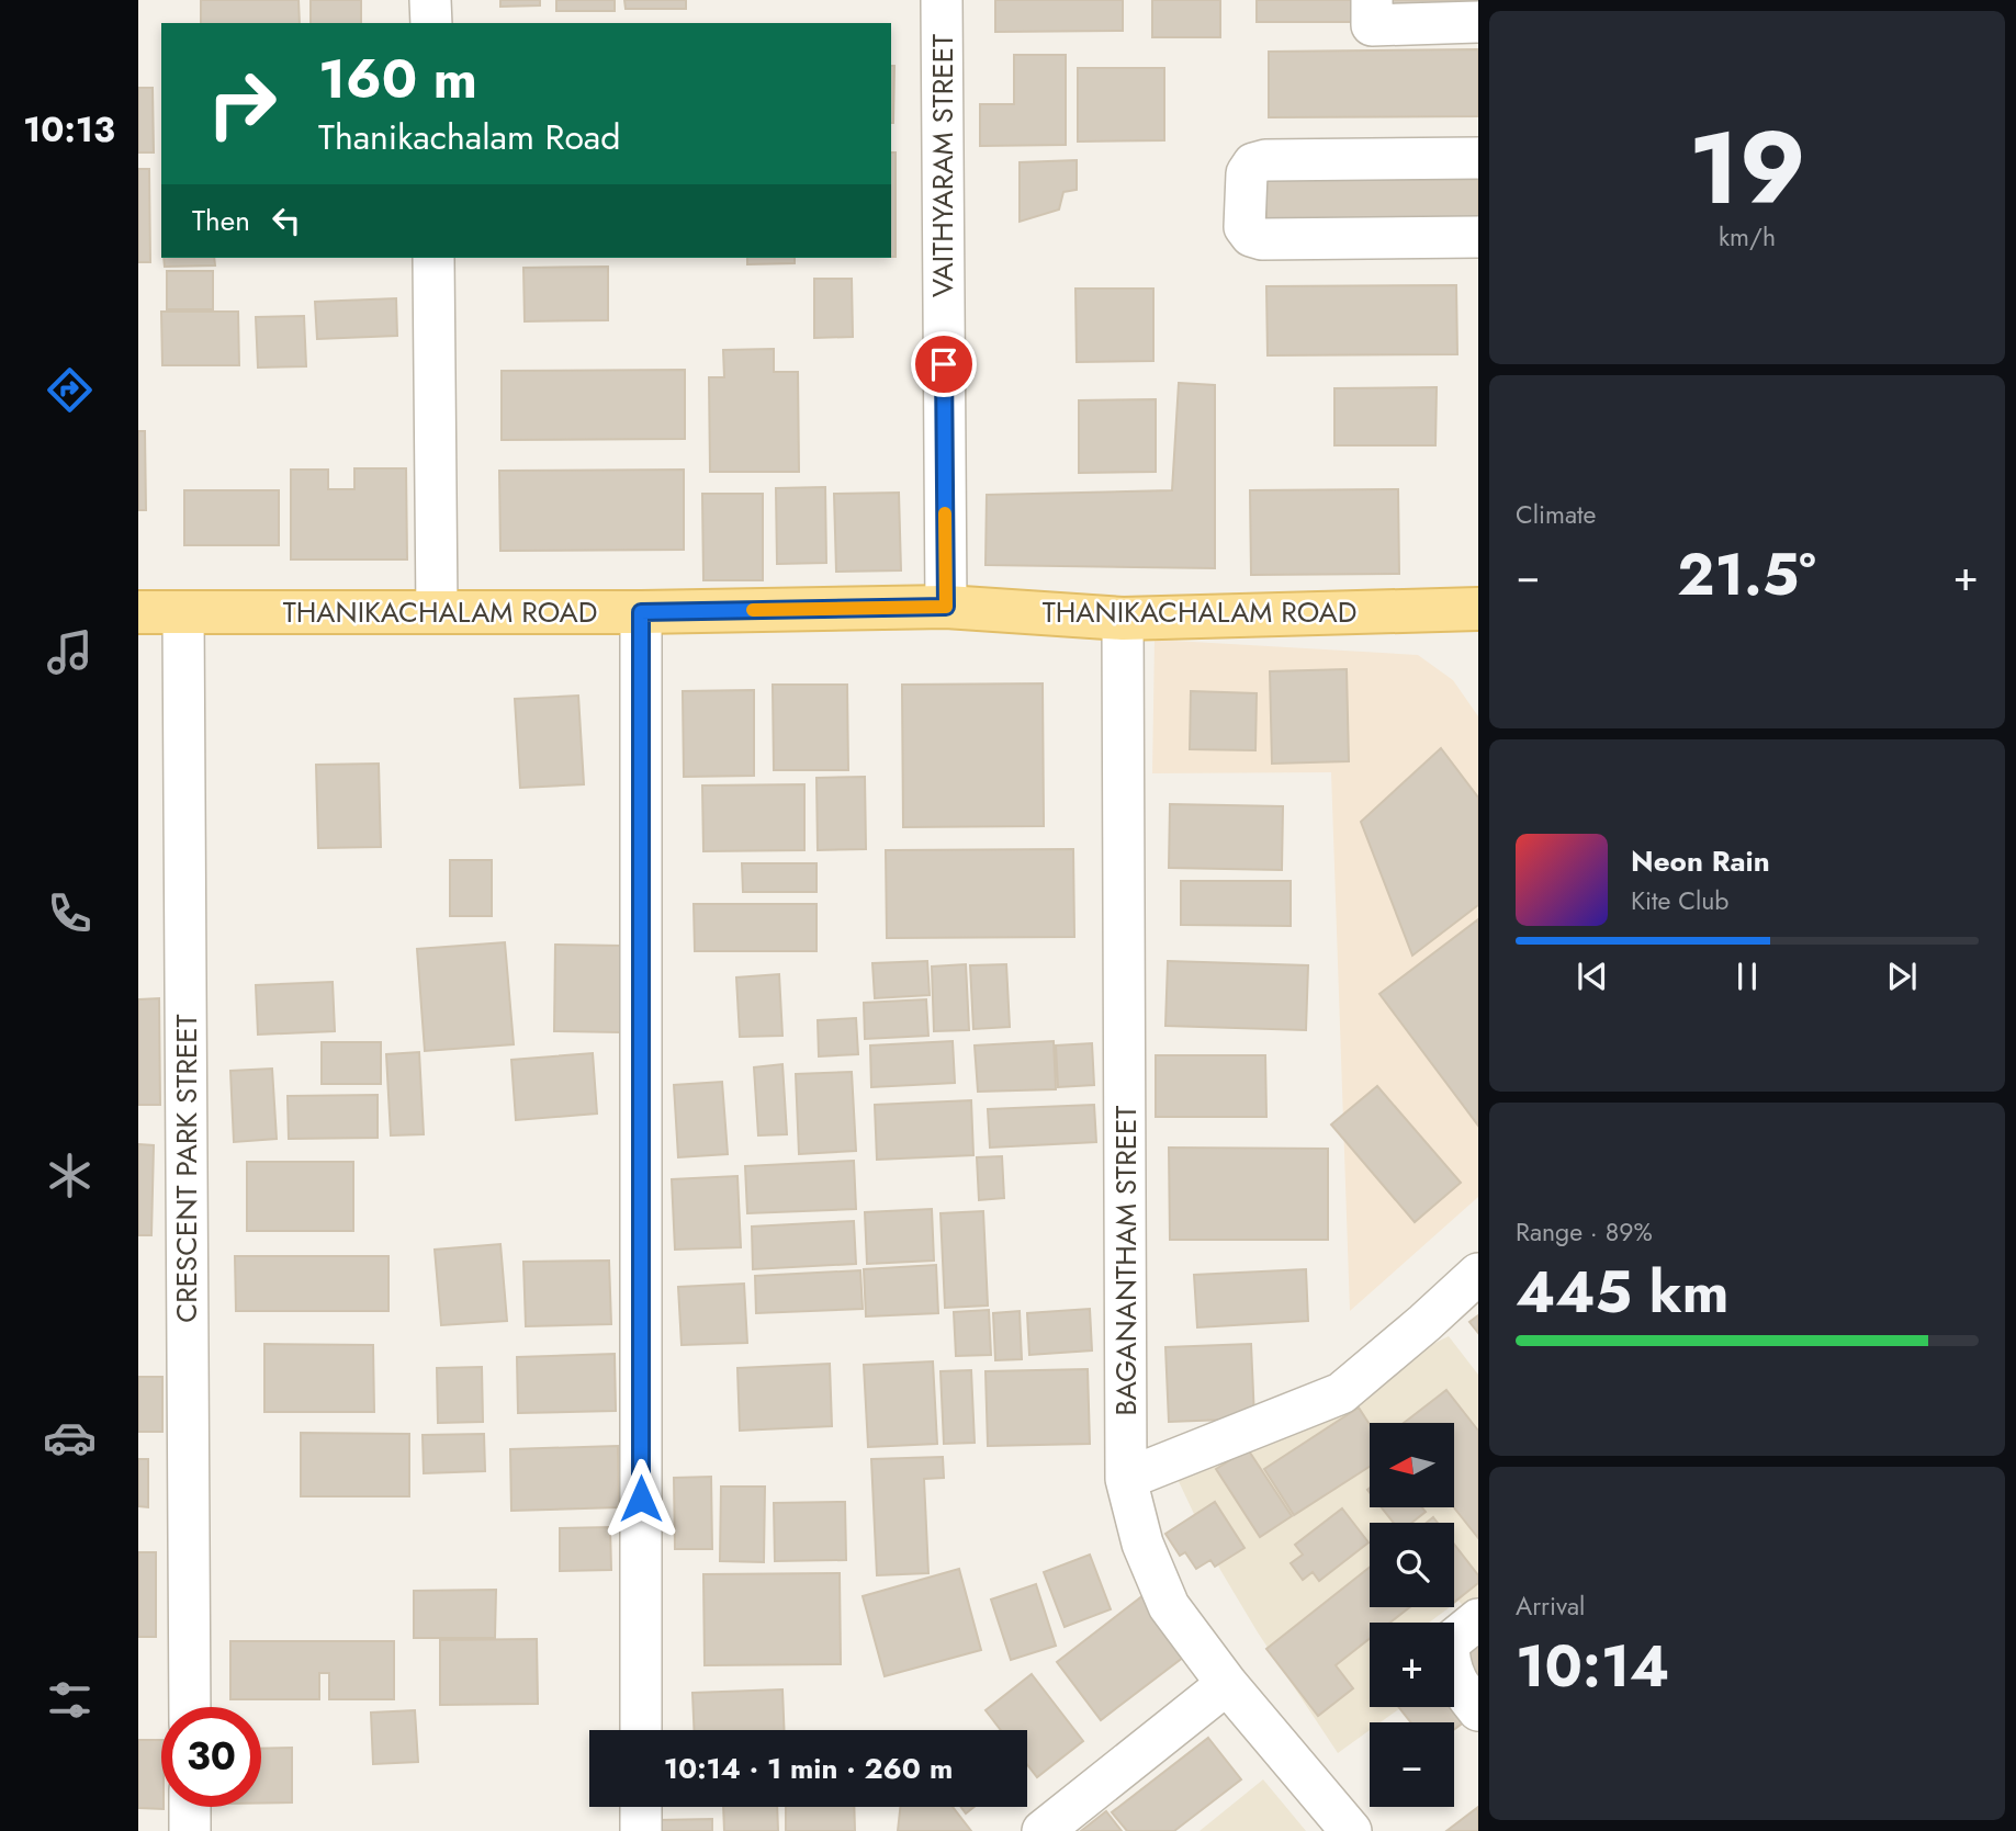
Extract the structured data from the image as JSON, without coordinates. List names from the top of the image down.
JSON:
{
  "streets": {
    "main road": ["THANIKACHALAM ROAD"],
    "street": ["VAITHYARAM STREET", "CRESCENT PARK STREET", "BAGANANTHAM STREET"]
  },
  "crossings": [
    ["VAITHYARAM STREET", "THANIKACHALAM ROAD"],
    ["THANIKACHALAM ROAD", "CRESCENT PARK STREET"],
    ["THANIKACHALAM ROAD", "BAGANANTHAM STREET"]
  ],
  "north": "left",
  "page": {
    "tabs": "10:13",
    "tile": [
      ["19", "km/h"],
      "Climate",
      ["Range · 89%", "445 km"],
      ["Arrival", "10:14"]
    ],
    "turn": ["160 m", "Thanikachalam Road"],
    "then": "Then",
    "heat": ["−", "21.5°", "+"],
    "song": ["Neon Rain", "Kite Club"],
    "map_buttons": ["+", "−"],
    "limit": "30",
    "trip": "10:14 · 1 min · 260 m"
  }
}
